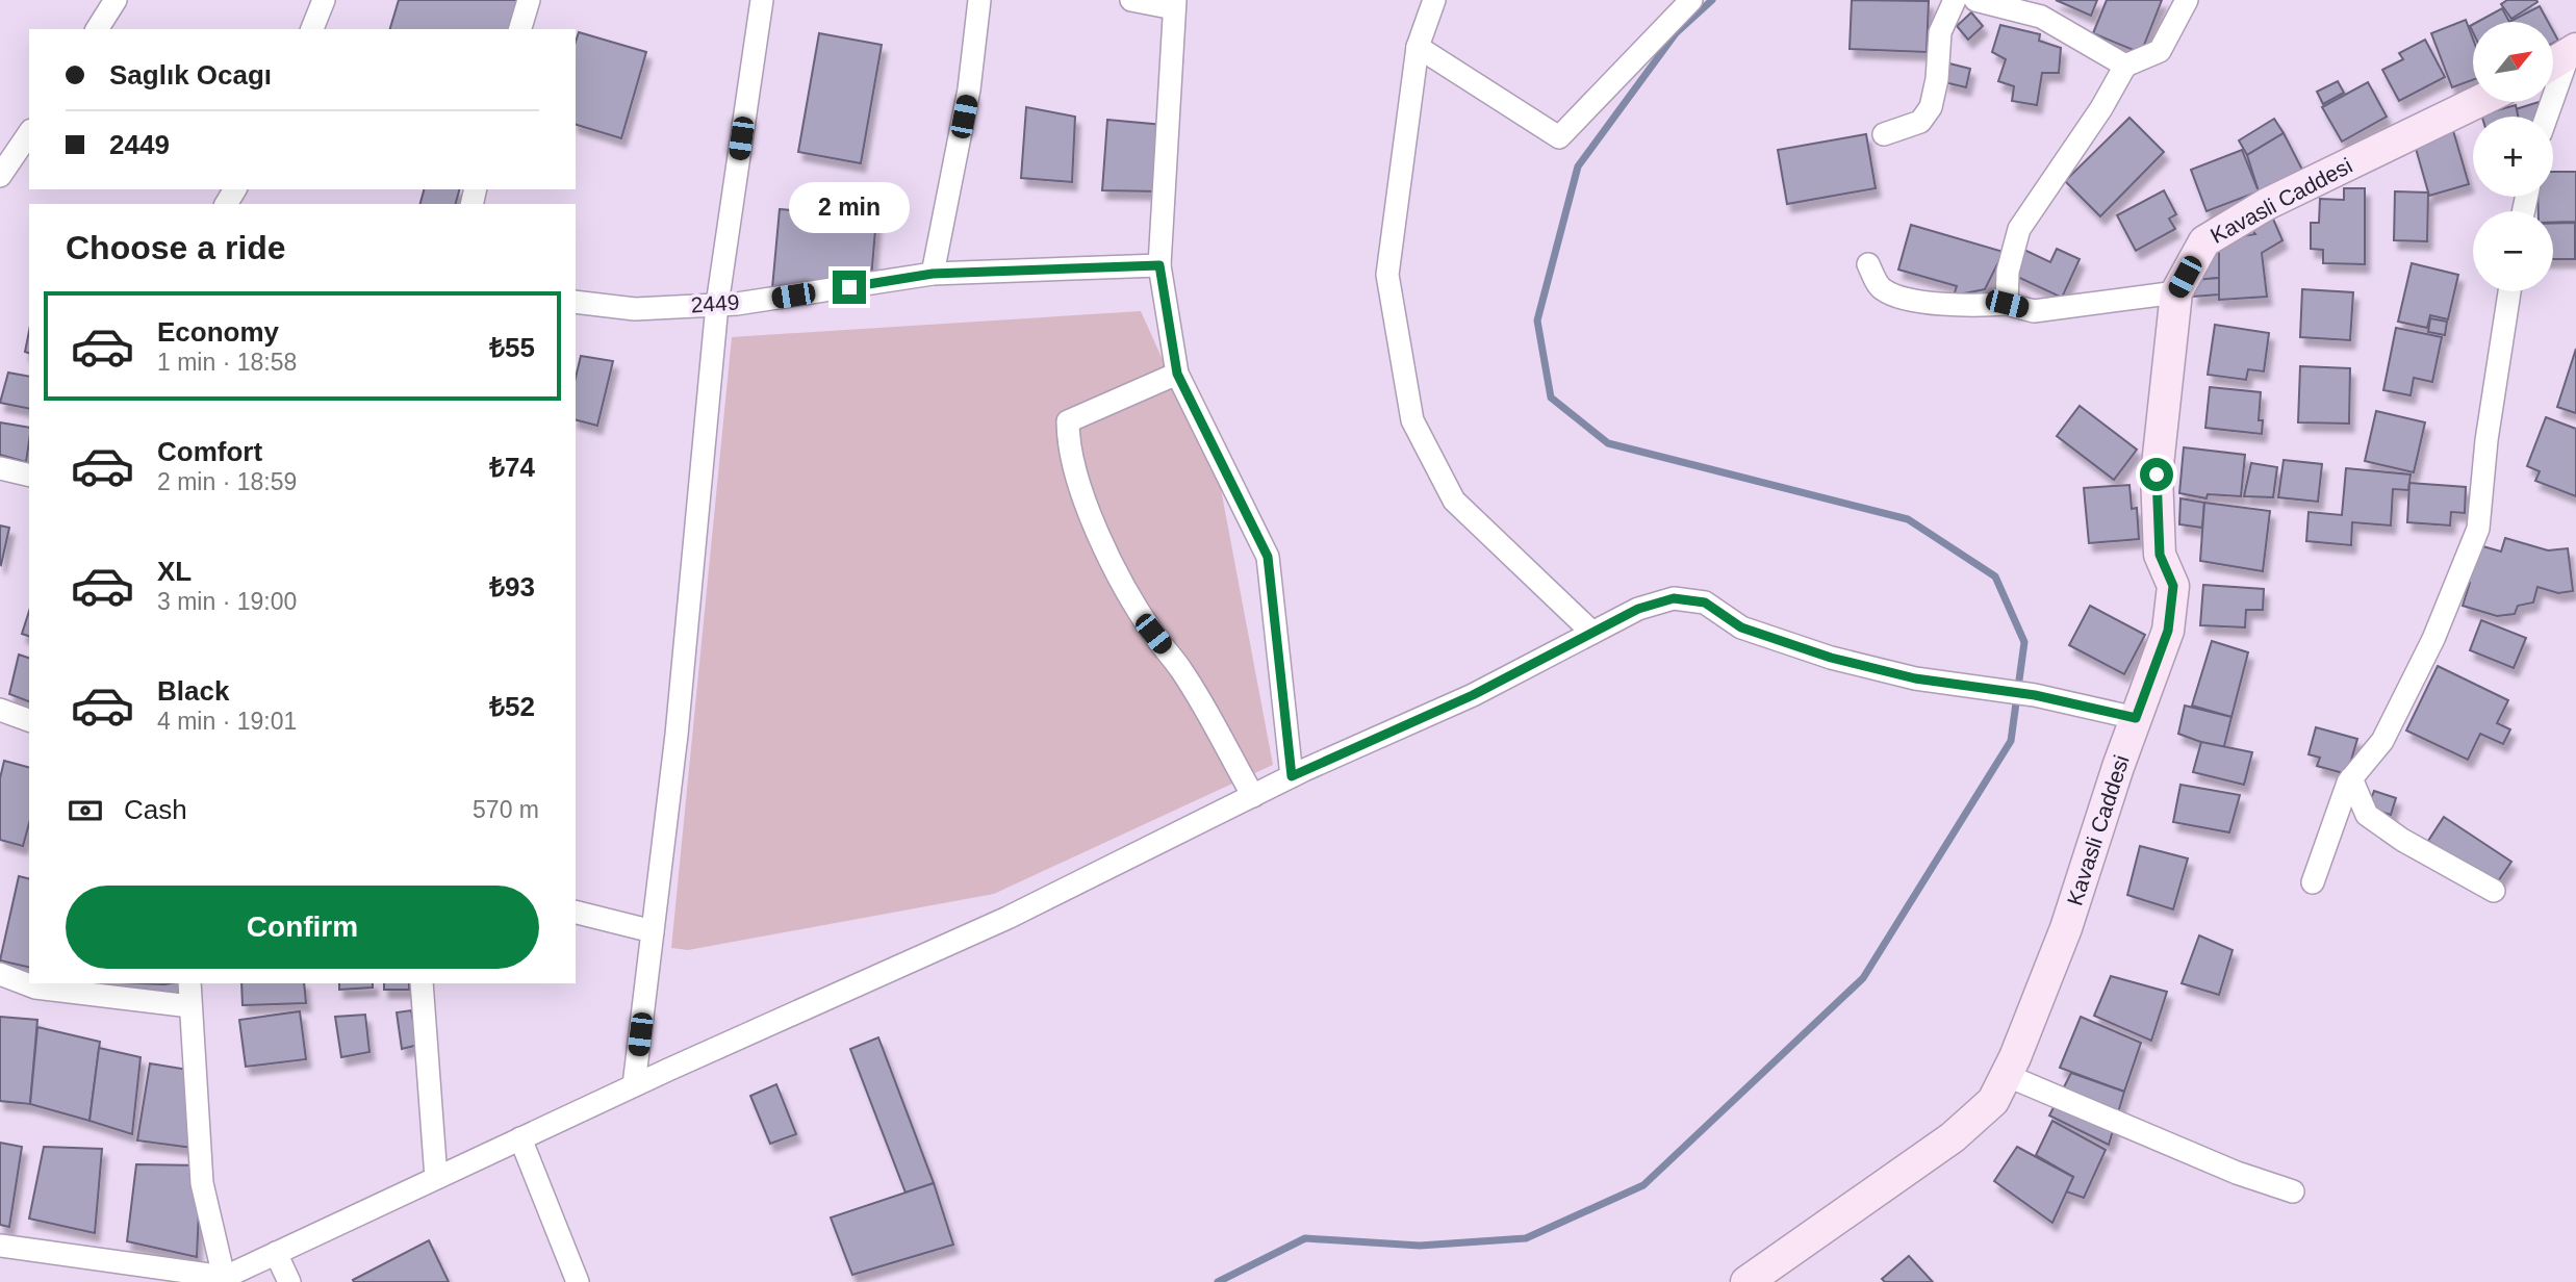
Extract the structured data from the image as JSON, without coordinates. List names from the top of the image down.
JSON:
{
  "streets": {
    "street": ["Kavasli Caddesi", "2449"]
  },
  "north": "top right",
  "page": {
    "map_buttons": ["+", "−"],
    "banner": ["Saglık Ocagı", "2449"],
    "bubble": "2 min",
    "heading": "Choose a ride",
    "list": [
      {
        "name": "Economy",
        "note": "1 min · 18:58",
        "value": "₺55"
      },
      {
        "name": "Comfort",
        "note": "2 min · 18:59",
        "value": "₺74"
      },
      {
        "name": "XL",
        "note": "3 min · 19:00",
        "value": "₺93"
      },
      {
        "name": "Black",
        "note": "4 min · 19:01",
        "value": "₺52"
      }
    ],
    "pay": ["Cash", "570 m"],
    "buttons": "Confirm"
  }
}
